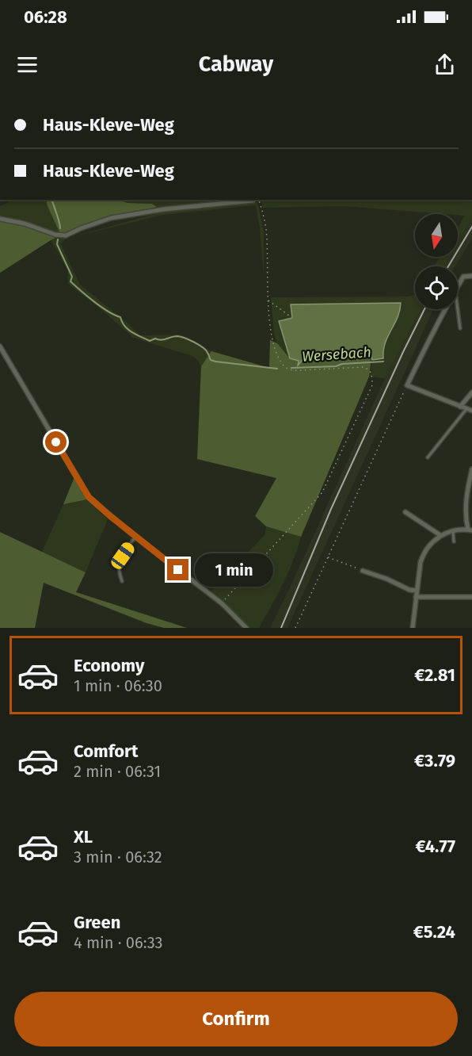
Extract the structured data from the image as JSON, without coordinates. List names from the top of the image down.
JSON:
{
  "water": ["Wersebach"],
  "north": "bottom",
  "page": {
    "status": "06:28",
    "header": "Cabway",
    "banner": ["Haus-Kleve-Weg", "Haus-Kleve-Weg"],
    "bubble": "1 min",
    "list": [
      {
        "name": "Economy",
        "note": "1 min · 06:30",
        "value": "€2.81"
      },
      {
        "name": "Comfort",
        "note": "2 min · 06:31",
        "value": "€3.79"
      },
      {
        "name": "XL",
        "note": "3 min · 06:32",
        "value": "€4.77"
      },
      {
        "name": "Green",
        "note": "4 min · 06:33",
        "value": "€5.24"
      }
    ],
    "buttons": "Confirm"
  }
}
